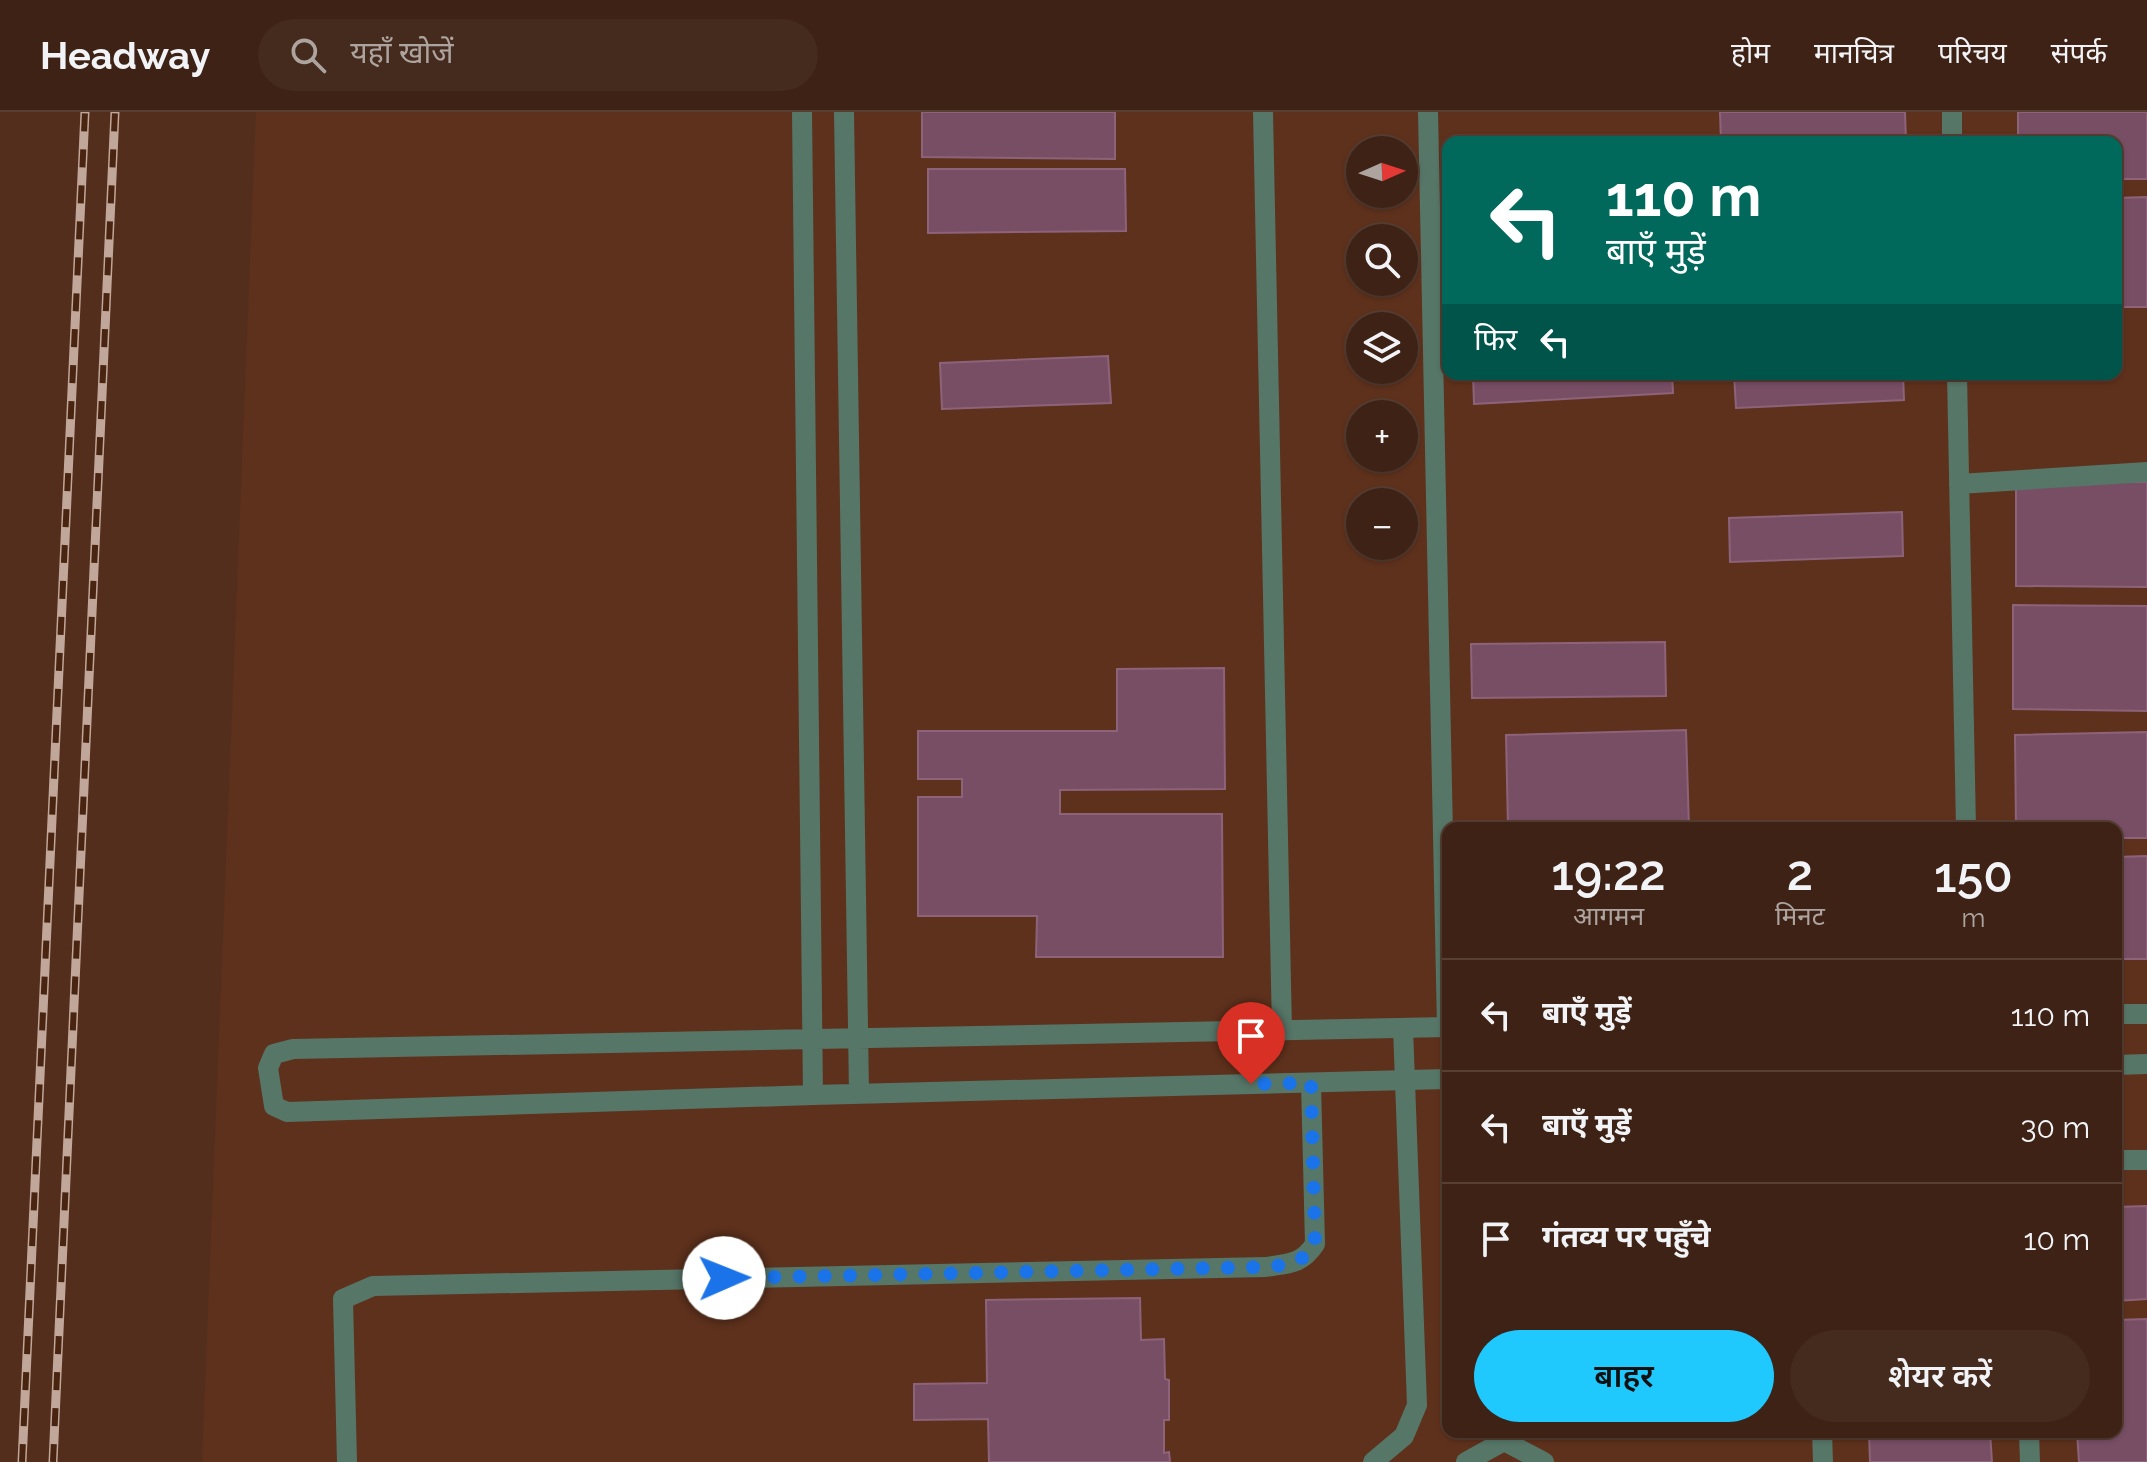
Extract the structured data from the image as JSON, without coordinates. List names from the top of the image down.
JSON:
{
  "north": "right",
  "page": {
    "header": "Headway",
    "search": "यहाँ खोजें",
    "nav": [
      "होम",
      "मानचित्र",
      "परिचय",
      "संपर्क"
    ],
    "map_buttons": ["+", "−"],
    "turn": ["110 m", "बाएँ मुड़ें"],
    "then": "फिर",
    "eta": [
      "19:22",
      "आगमन",
      "2",
      "मिनट",
      "150",
      "m"
    ],
    "list": [
      {
        "name": "बाएँ मुड़ें",
        "value": "110 m"
      },
      {
        "name": "बाएँ मुड़ें",
        "value": "30 m"
      },
      {
        "name": "गंतव्य पर पहुँचे",
        "value": "10 m"
      }
    ],
    "buttons": ["बाहर", "शेयर करें"]
  }
}
